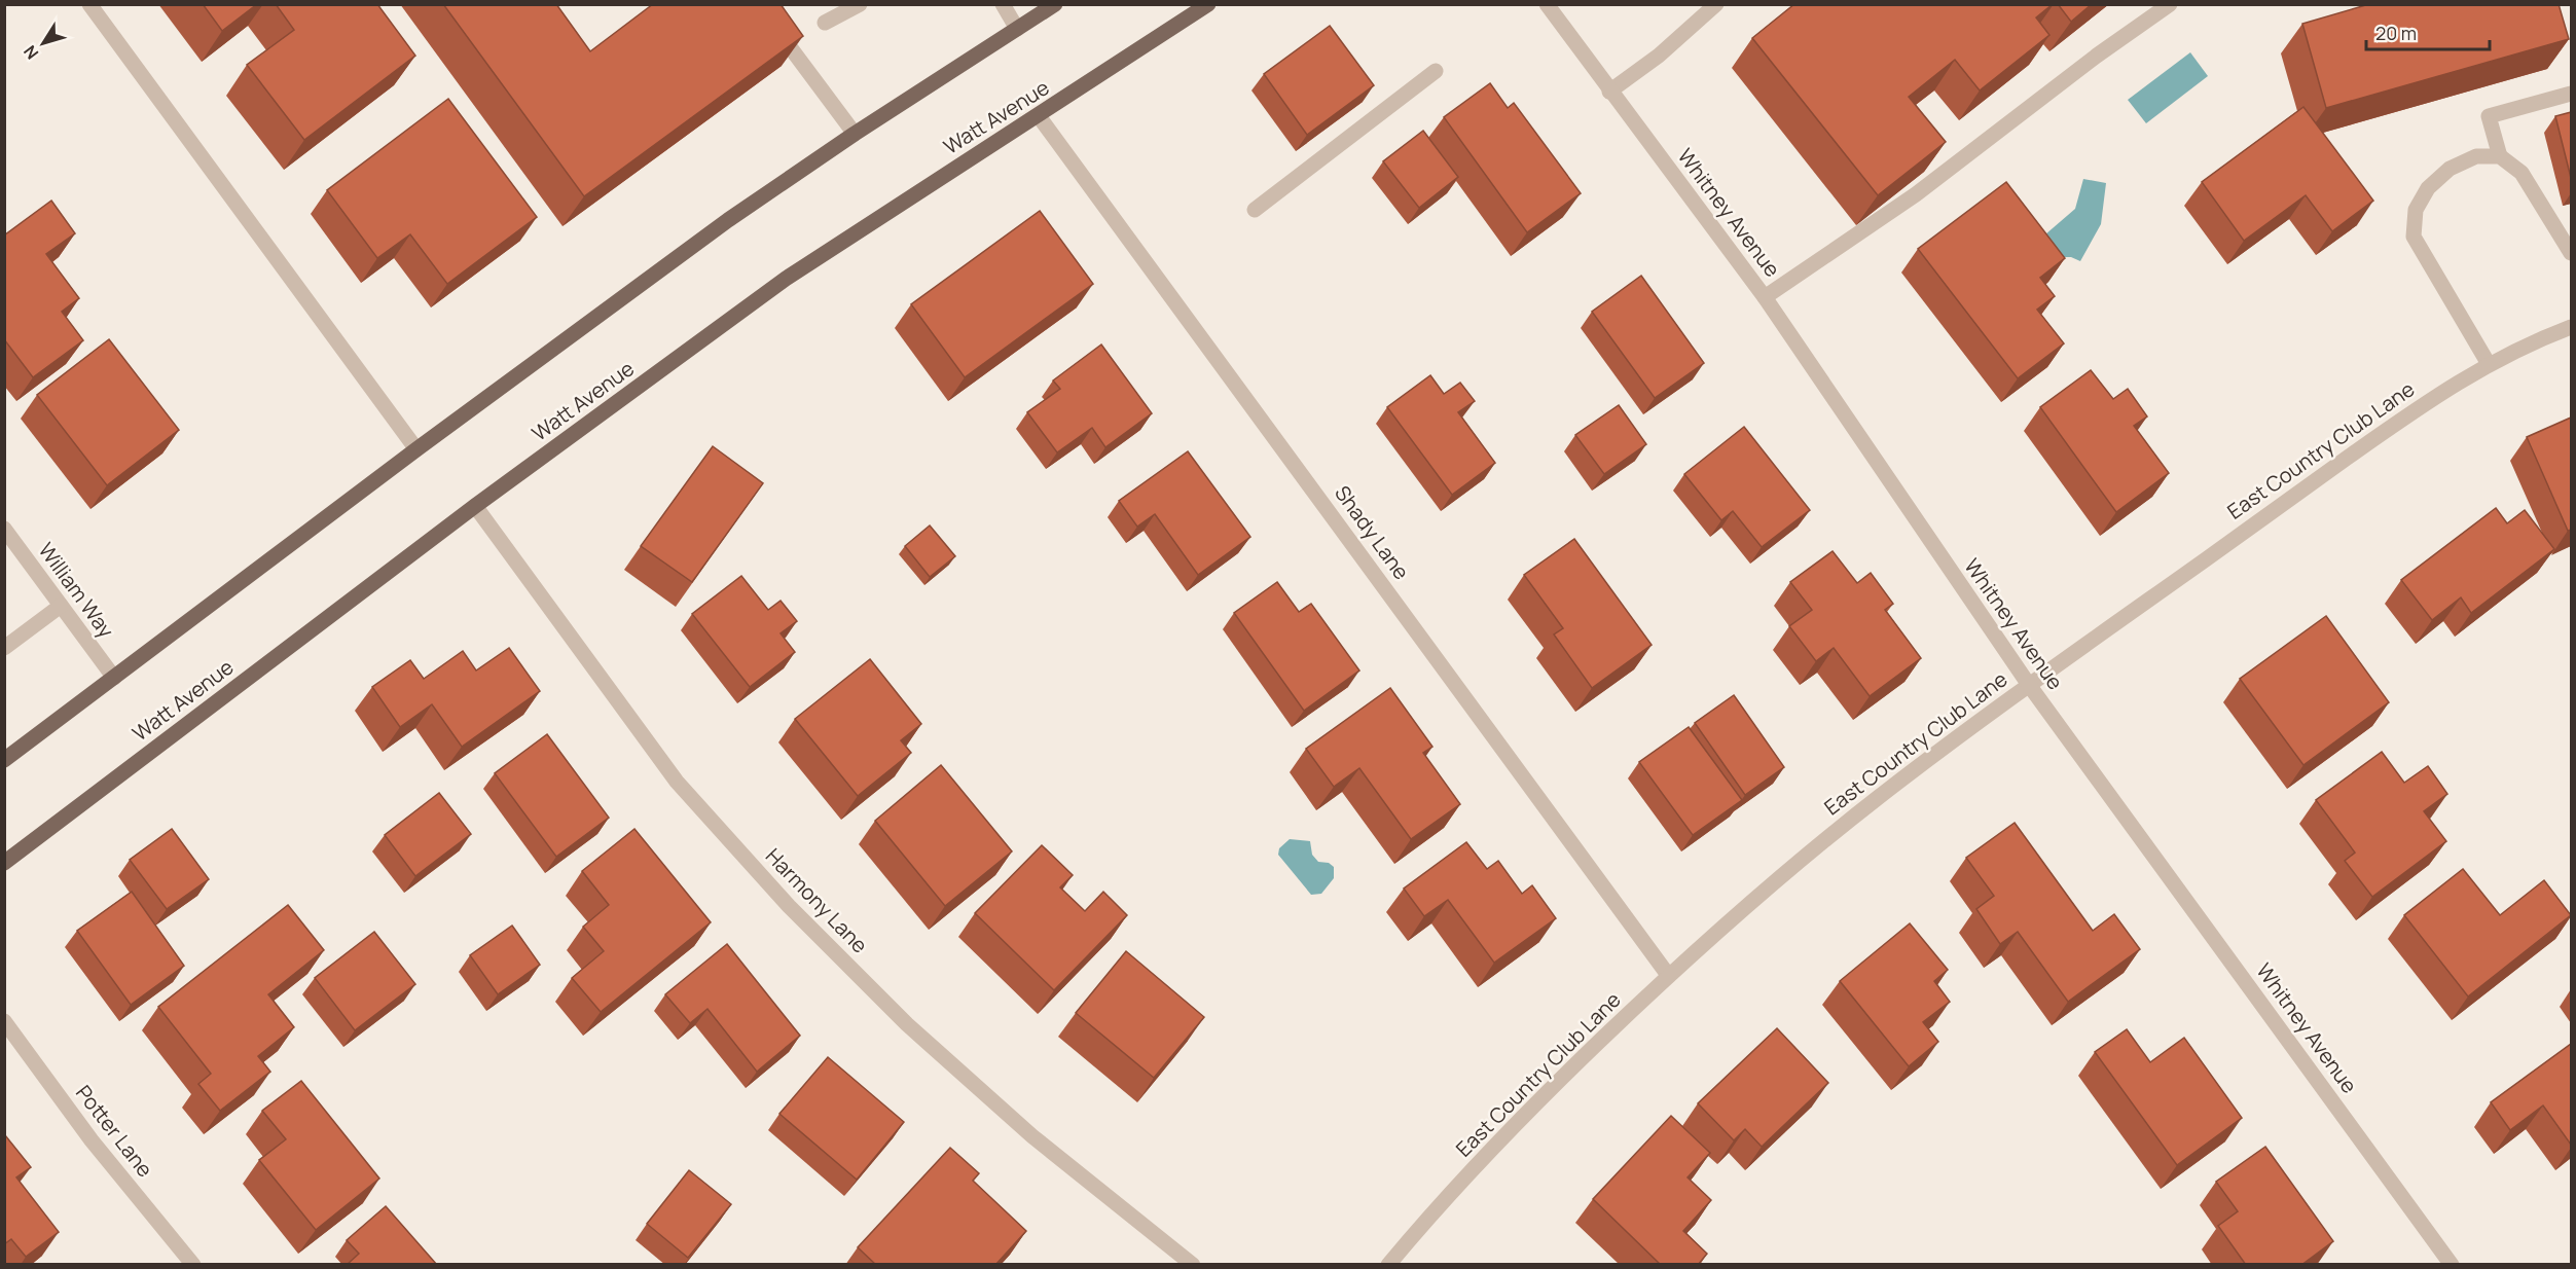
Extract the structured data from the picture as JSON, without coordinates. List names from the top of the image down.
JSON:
{
  "streets": {
    "main road": ["Watt Avenue"],
    "street": [
      "Whitney Avenue",
      "East Country Club Lane",
      "Shady Lane",
      "William Way",
      "Harmony Lane",
      "Potter Lane"
    ]
  },
  "crossings": [
    ["Watt Avenue", "Shady Lane"],
    ["Watt Avenue", "Harmony Lane"],
    ["Whitney Avenue", "East Country Club Lane"],
    ["East Country Club Lane", "Shady Lane"]
  ],
  "scale_bar": "20 m",
  "north": "bottom left"
}
